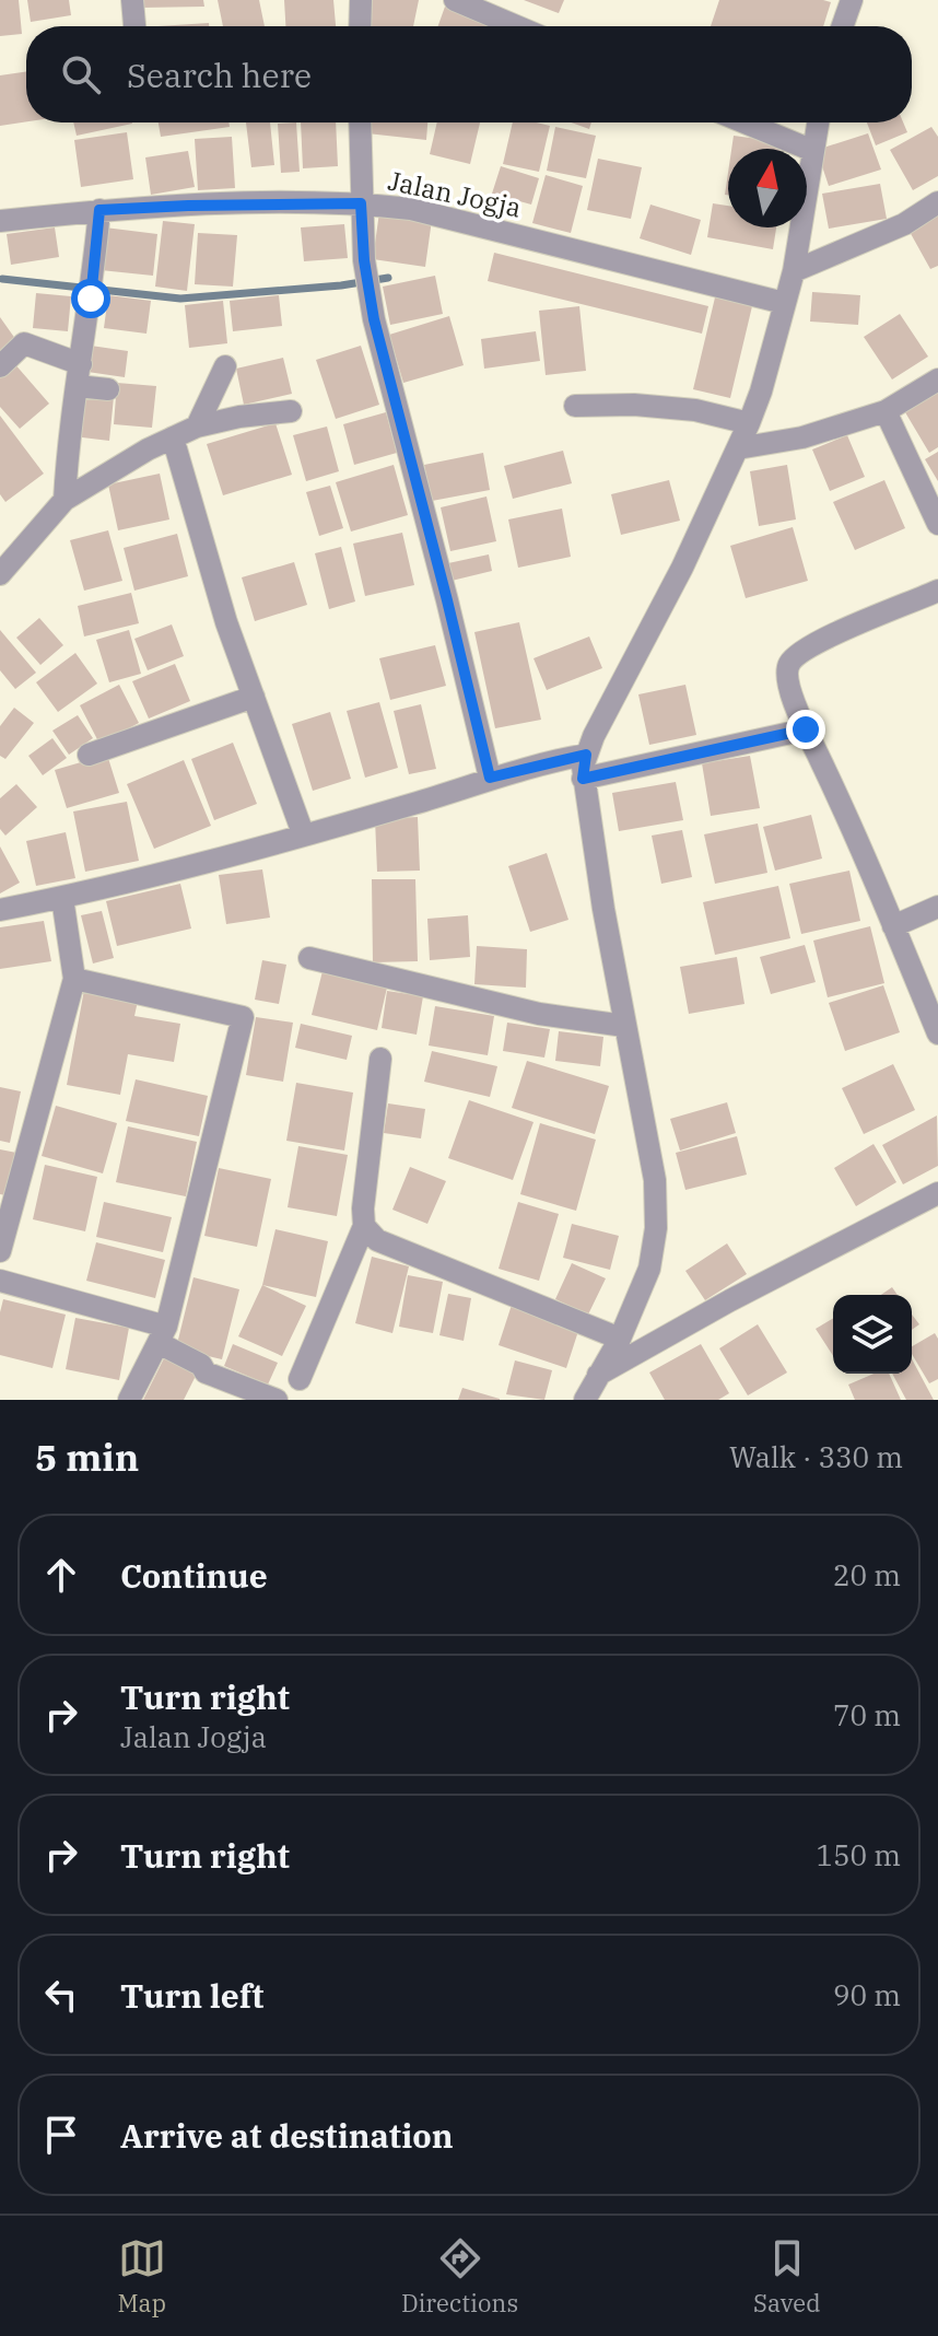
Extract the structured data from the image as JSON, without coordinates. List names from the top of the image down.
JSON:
{
  "streets": {
    "street": ["Jalan Jogja"]
  },
  "north": "top",
  "page": {
    "search": "Search here",
    "heading": ["5 min", "Walk · 330 m"],
    "list": [
      ["Continue", "20 m"],
      ["Turn right", "Jalan Jogja", "70 m"],
      ["Turn right", "150 m"],
      ["Turn left", "90 m"],
      "Arrive at destination"
    ],
    "nav": ["Map", "Directions", "Saved"]
  }
}
